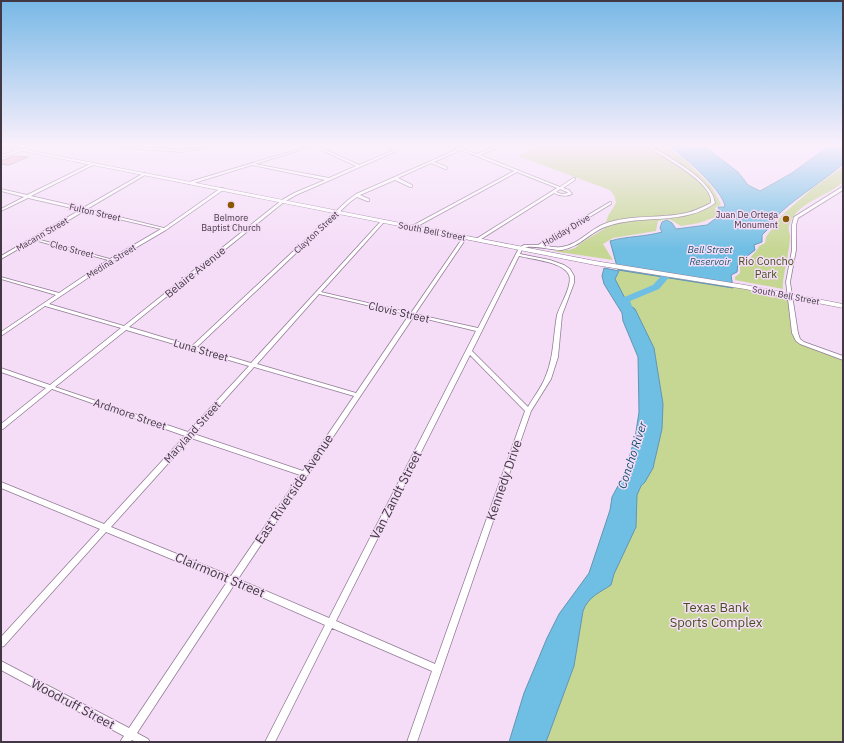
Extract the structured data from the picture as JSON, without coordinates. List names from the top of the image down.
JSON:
{
  "streets": {
    "main road": ["South Bell Street"],
    "street": [
      "Fulton Street",
      "Holiday Drive",
      "Clayton Street",
      "Macann Street",
      "Cleo Street",
      "Medina Street",
      "Belaire Avenue",
      "Clovis Street",
      "Luna Street",
      "Ardmore Street",
      "Maryland Street",
      "Kennedy Drive",
      "East Riverside Avenue",
      "Van Zandt Street",
      "Clairmont Street",
      "Woodruff Street"
    ]
  },
  "crossings": [
    ["Fulton Street", "Macann Street"],
    ["Fulton Street", "Medina Street"],
    ["Holiday Drive", "South Bell Street"],
    ["Holiday Drive", "Kennedy Drive"],
    ["Holiday Drive", "Van Zandt Street"],
    ["South Bell Street", "Clayton Street"],
    ["South Bell Street", "Medina Street"],
    ["South Bell Street", "Belaire Avenue"],
    ["South Bell Street", "Maryland Street"],
    ["South Bell Street", "Kennedy Drive"],
    ["South Bell Street", "East Riverside Avenue"],
    ["South Bell Street", "Van Zandt Street"],
    ["Clayton Street", "Luna Street"],
    ["Macann Street", "Cleo Street"],
    ["Cleo Street", "Medina Street"],
    ["Medina Street", "Luna Street"],
    ["Belaire Avenue", "Luna Street"],
    ["Belaire Avenue", "Ardmore Street"],
    ["Clovis Street", "Maryland Street"],
    ["Clovis Street", "East Riverside Avenue"],
    ["Clovis Street", "Van Zandt Street"],
    ["Luna Street", "Maryland Street"],
    ["Luna Street", "East Riverside Avenue"],
    ["Ardmore Street", "Maryland Street"],
    ["Ardmore Street", "East Riverside Avenue"],
    ["Maryland Street", "Clairmont Street"],
    ["Kennedy Drive", "Van Zandt Street"],
    ["Kennedy Drive", "Clairmont Street"],
    ["East Riverside Avenue", "Clairmont Street"],
    ["East Riverside Avenue", "Woodruff Street"],
    ["Van Zandt Street", "Clairmont Street"]
  ],
  "water": ["Bell Street Reservoir", "Concho River"],
  "parks": ["Rio Concho Park", "Texas Bank Sports Complex"],
  "places": ["Belmore Baptist Church", "Juan De Ortega Monument"]
}
